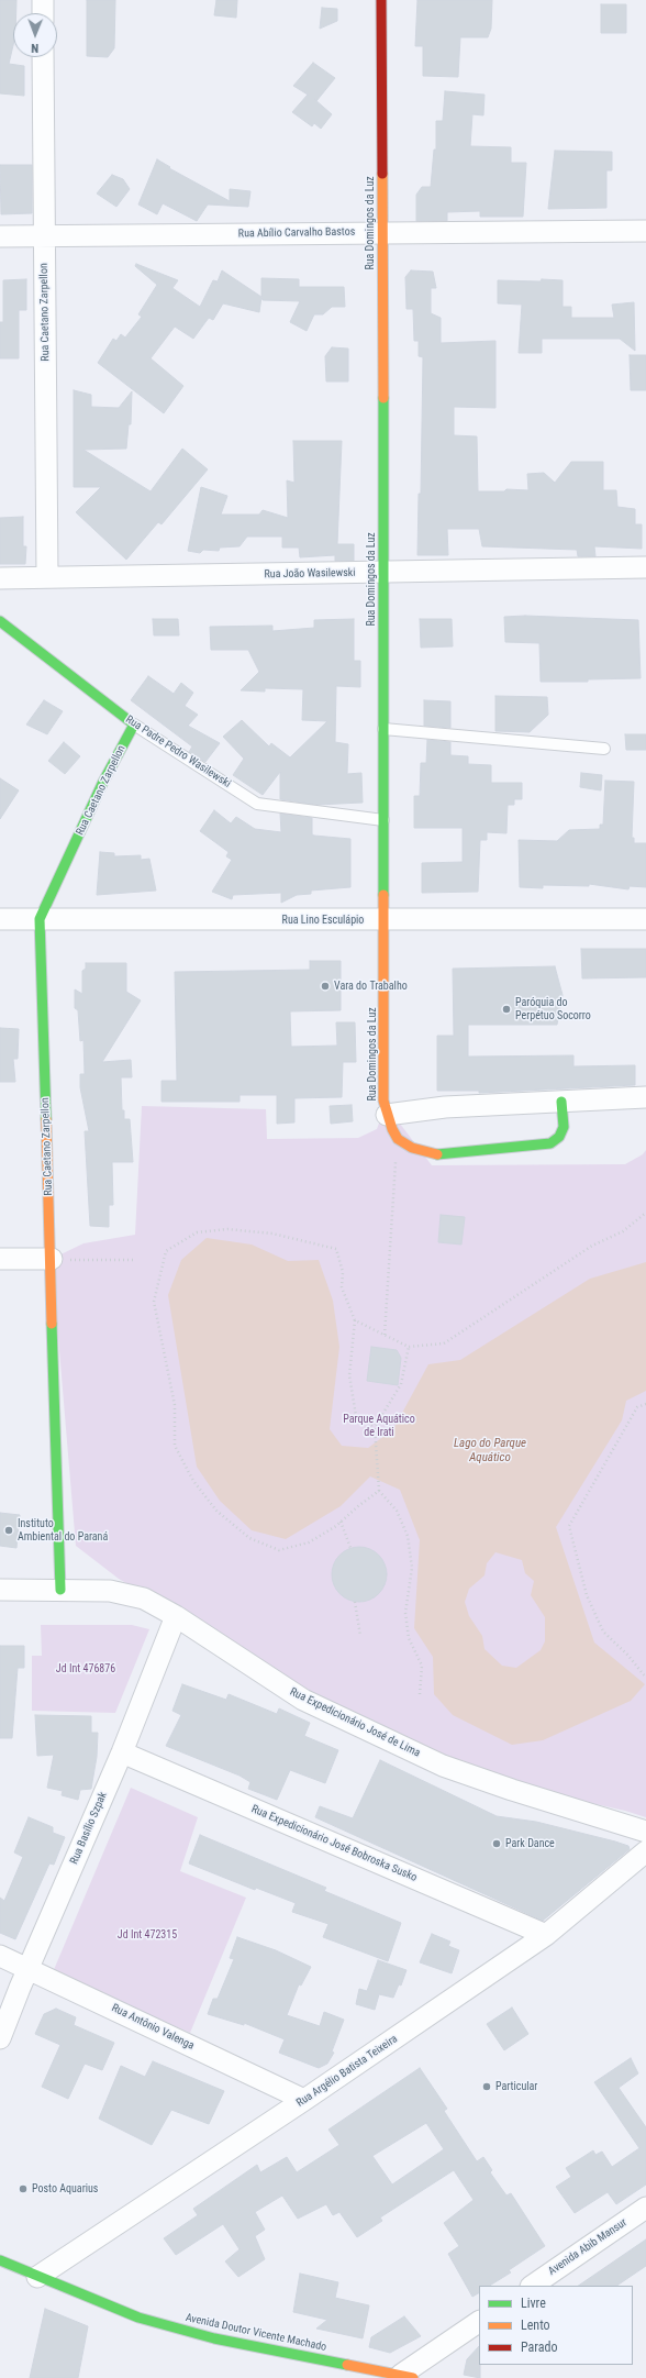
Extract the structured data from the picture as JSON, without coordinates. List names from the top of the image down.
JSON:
{
  "streets": {
    "street": [
      "Rua Domingos da Luz",
      "Rua Abílio Carvalho Bastos",
      "Rua Caetano Zarpellon",
      "Rua João Wasilewski",
      "Rua Padre Pedro Wasilewski",
      "Rua Lino Esculápio",
      "Rua Expedicionário José de Lima",
      "Rua Basílio Szpak",
      "Rua Expedicionário José Bobroska Susko",
      "Rua Antônio Valenga",
      "Rua Argélio Batista Teixeira",
      "Avenida Abib Mansur",
      "Avenida Doutor Vicente Machado"
    ]
  },
  "crossings": [
    ["Rua Domingos da Luz", "Rua Abílio Carvalho Bastos"],
    ["Rua Domingos da Luz", "Rua João Wasilewski"],
    ["Rua Domingos da Luz", "Rua Padre Pedro Wasilewski"],
    ["Rua Domingos da Luz", "Rua Lino Esculápio"],
    ["Rua Abílio Carvalho Bastos", "Rua Caetano Zarpellon"],
    ["Rua Caetano Zarpellon", "Rua João Wasilewski"],
    ["Rua Caetano Zarpellon", "Rua Padre Pedro Wasilewski"],
    ["Rua Caetano Zarpellon", "Rua Lino Esculápio"],
    ["Rua Caetano Zarpellon", "Rua Expedicionário José de Lima"],
    ["Rua Expedicionário José de Lima", "Rua Basílio Szpak"],
    ["Rua Basílio Szpak", "Rua Expedicionário José Bobroska Susko"],
    ["Rua Basílio Szpak", "Rua Antônio Valenga"],
    ["Rua Expedicionário José Bobroska Susko", "Rua Argélio Batista Teixeira"],
    ["Rua Antônio Valenga", "Rua Argélio Batista Teixeira"],
    ["Rua Argélio Batista Teixeira", "Avenida Doutor Vicente Machado"]
  ],
  "water": ["Lago do Parque Aquático"],
  "parks": ["Parque Aquático de Irati", "Jd Int 476876", "Jd Int 472315"],
  "places": [
    "Vara do Trabalho",
    "Paróquia do Perpétuo Socorro",
    "Instituto Ambiental do Paraná",
    "Park Dance",
    "Particular",
    "Posto Aquarius"
  ],
  "legend": ["Livre", "Lento", "Parado"],
  "north": "bottom"
}
